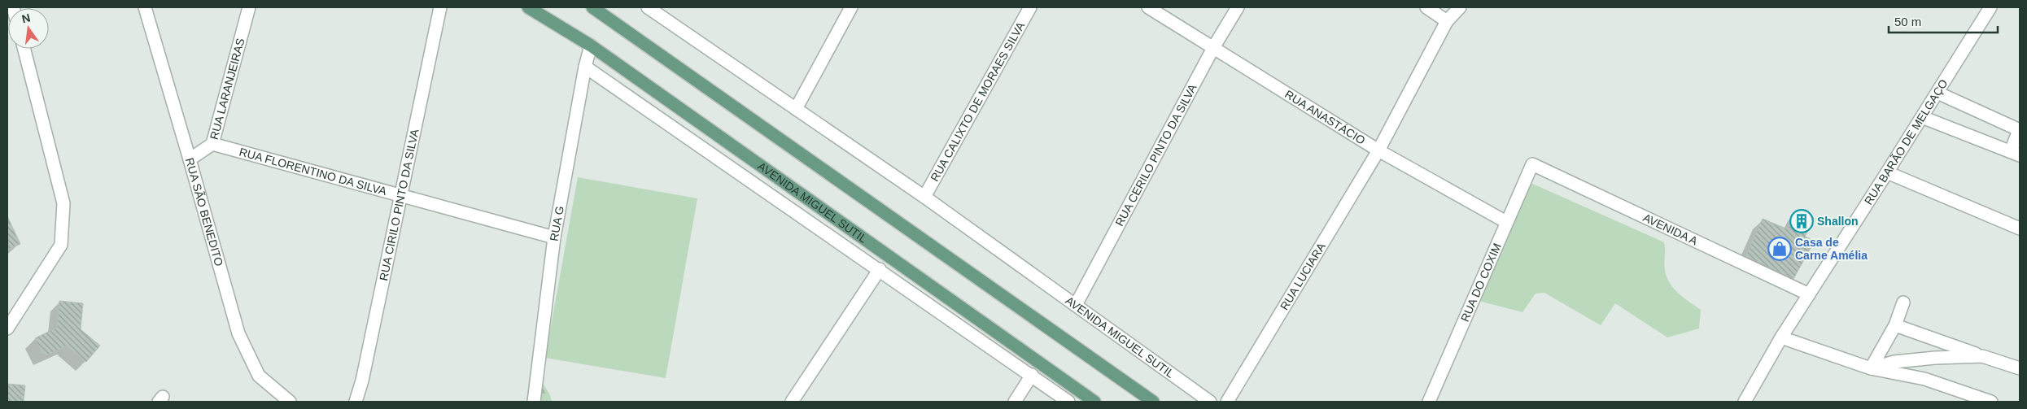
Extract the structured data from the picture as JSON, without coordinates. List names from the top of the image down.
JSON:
{
  "streets": {
    "main road": ["AVENIDA MIGUEL SUTIL"],
    "street": [
      "RUA LARANJEIRAS",
      "RUA CALIXTO DE MORAES SILVA",
      "RUA ANASTÁCIO",
      "RUA BARÃO DE MELGAÇO",
      "RUA CERILO PINTO DA SILVA",
      "RUA FLORENTINO DA SILVA",
      "RUA CIRILO PINTO DA SILVA",
      "RUA SÃO BENEDITO",
      "RUA G",
      "AVENIDA A",
      "RUA LUCIARA",
      "RUA DO COXIM"
    ]
  },
  "crossings": [
    ["RUA LARANJEIRAS", "RUA FLORENTINO DA SILVA"],
    ["RUA LARANJEIRAS", "RUA SÃO BENEDITO"],
    ["RUA CALIXTO DE MORAES SILVA", "AVENIDA MIGUEL SUTIL"],
    ["RUA ANASTÁCIO", "RUA CERILO PINTO DA SILVA"],
    ["RUA ANASTÁCIO", "RUA LUCIARA"],
    ["RUA ANASTÁCIO", "RUA DO COXIM"],
    ["RUA BARÃO DE MELGAÇO", "AVENIDA A"],
    ["RUA CERILO PINTO DA SILVA", "AVENIDA MIGUEL SUTIL"],
    ["RUA FLORENTINO DA SILVA", "RUA CIRILO PINTO DA SILVA"],
    ["RUA FLORENTINO DA SILVA", "RUA G"],
    ["AVENIDA MIGUEL SUTIL", "RUA G"],
    ["AVENIDA A", "RUA DO COXIM"]
  ],
  "places": {
    "building": ["Shallon"],
    "shop": ["Casa de Carne Amélia"]
  },
  "scale_bar": "50 m",
  "north": "top"
}
